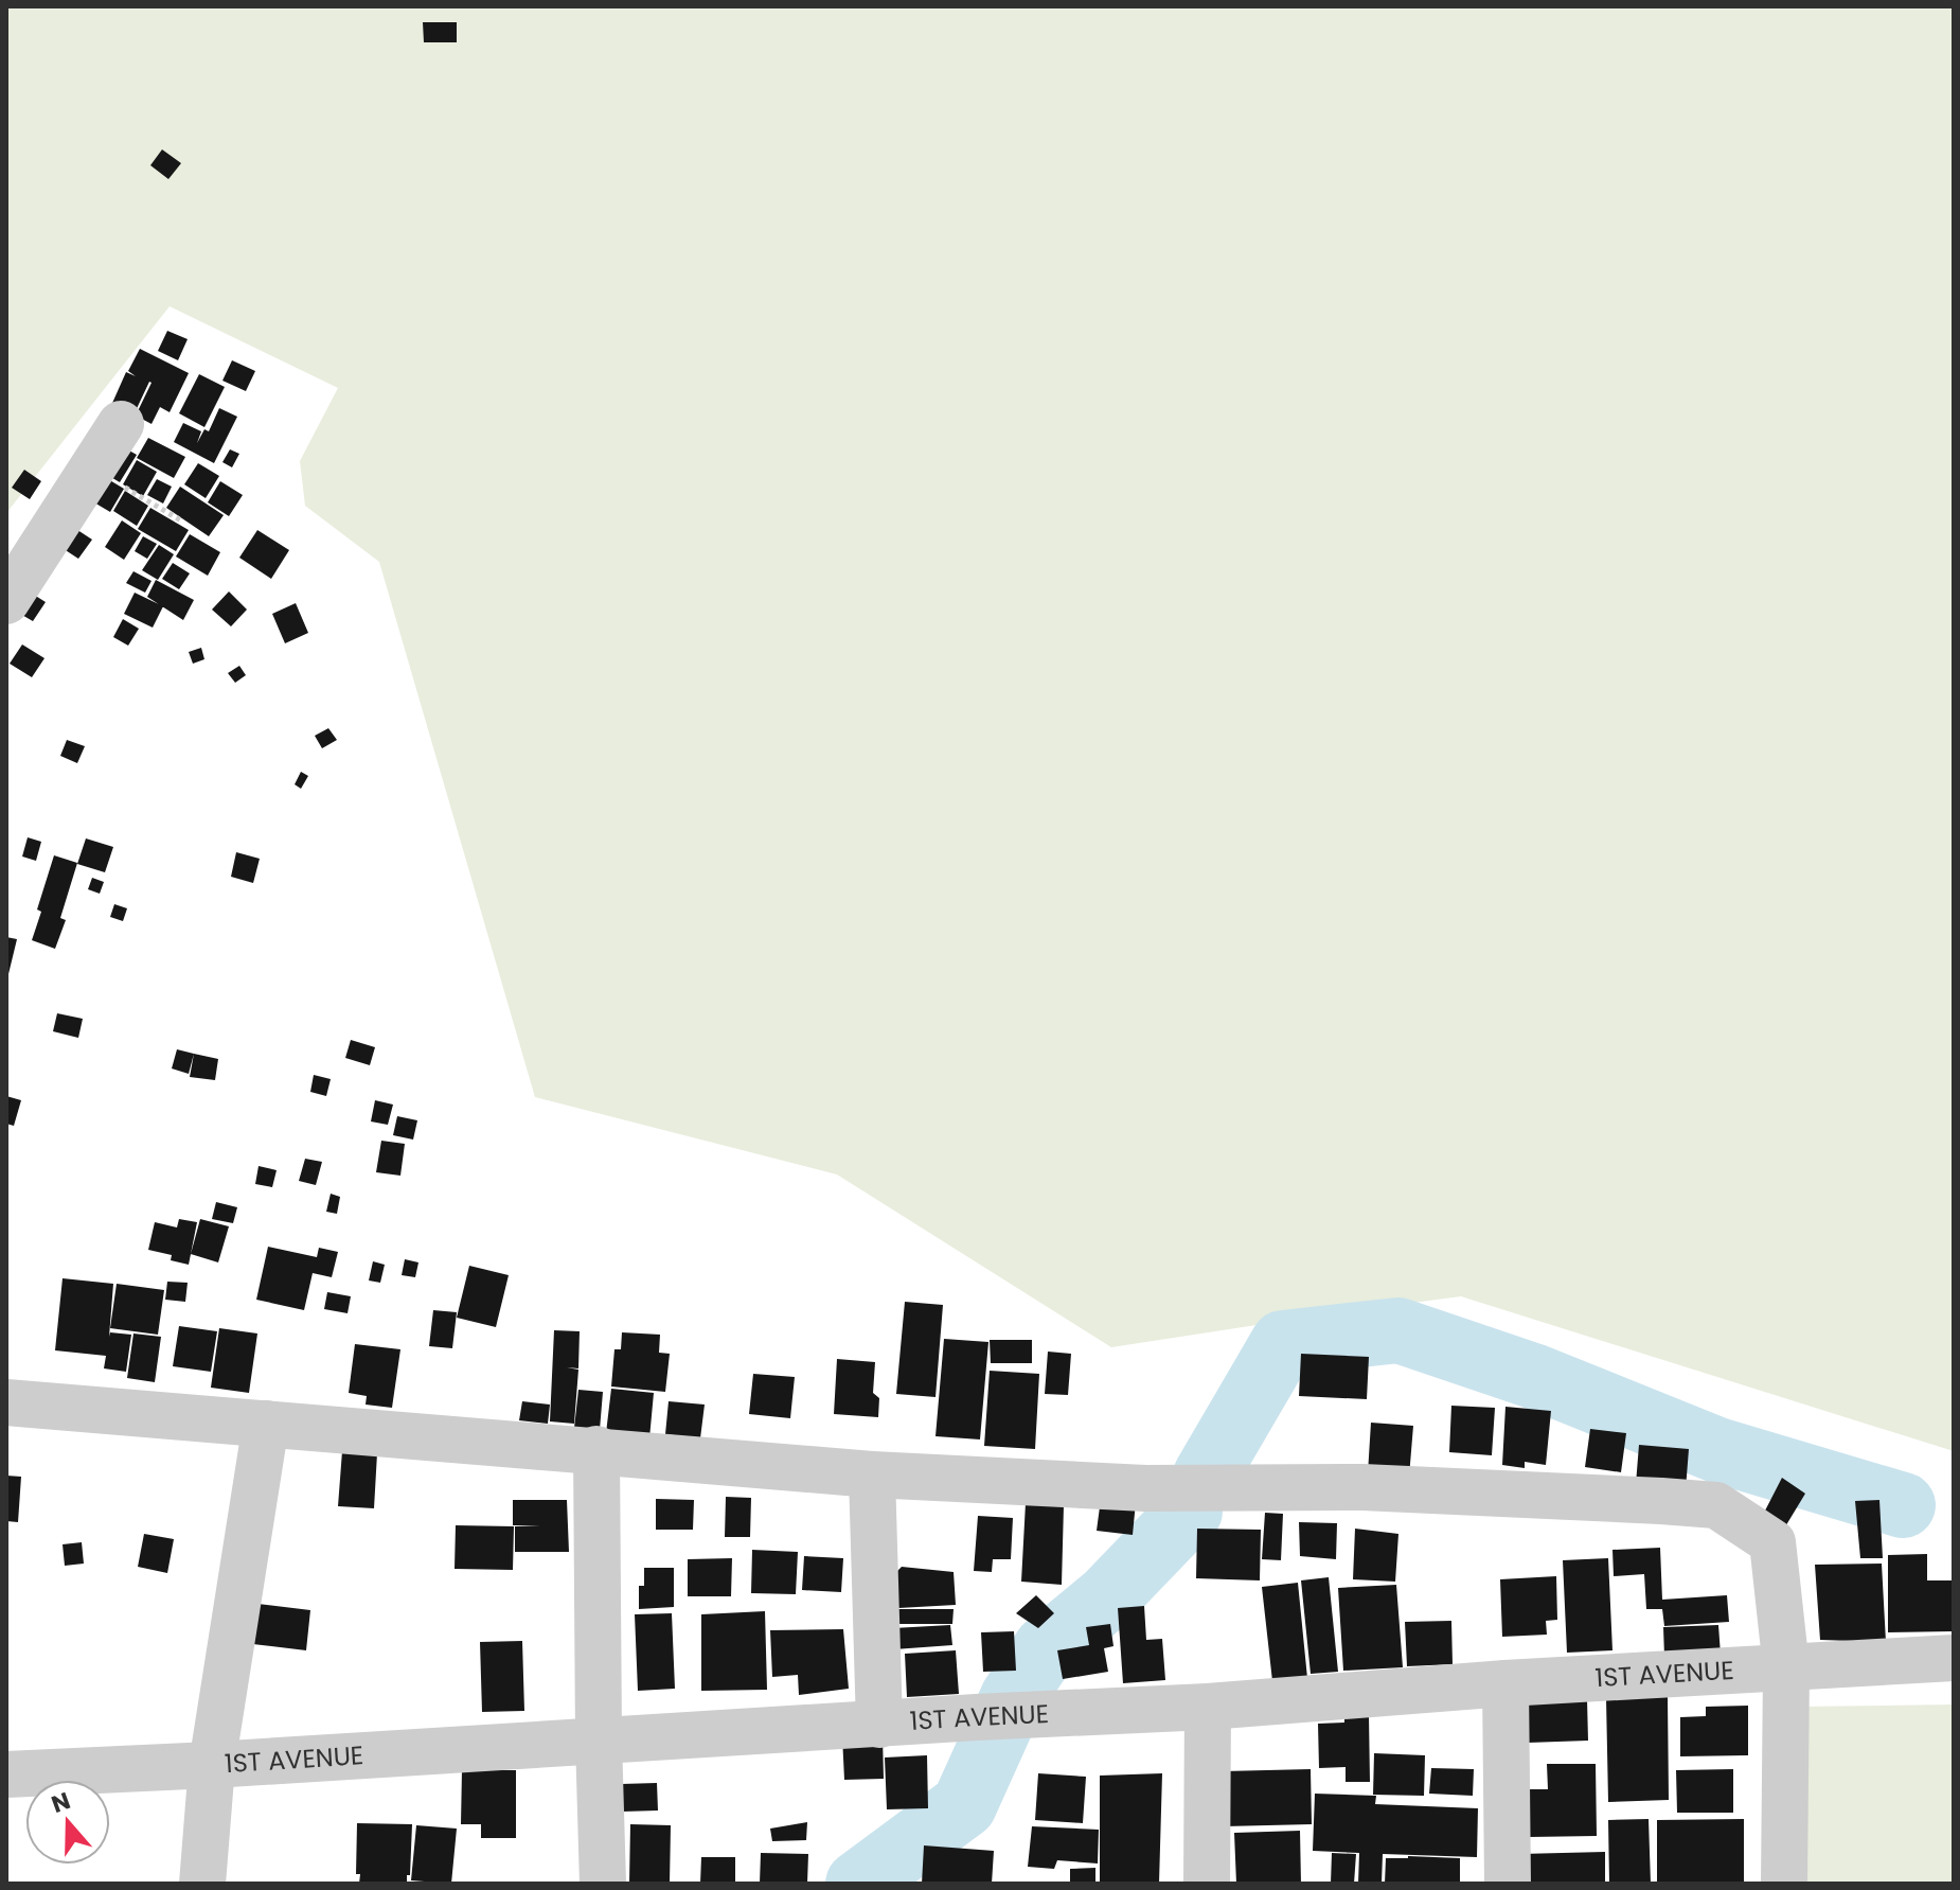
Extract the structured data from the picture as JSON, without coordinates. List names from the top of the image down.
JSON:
{
  "streets": {
    "street": ["1ST AVENUE"]
  },
  "north": "top"
}
